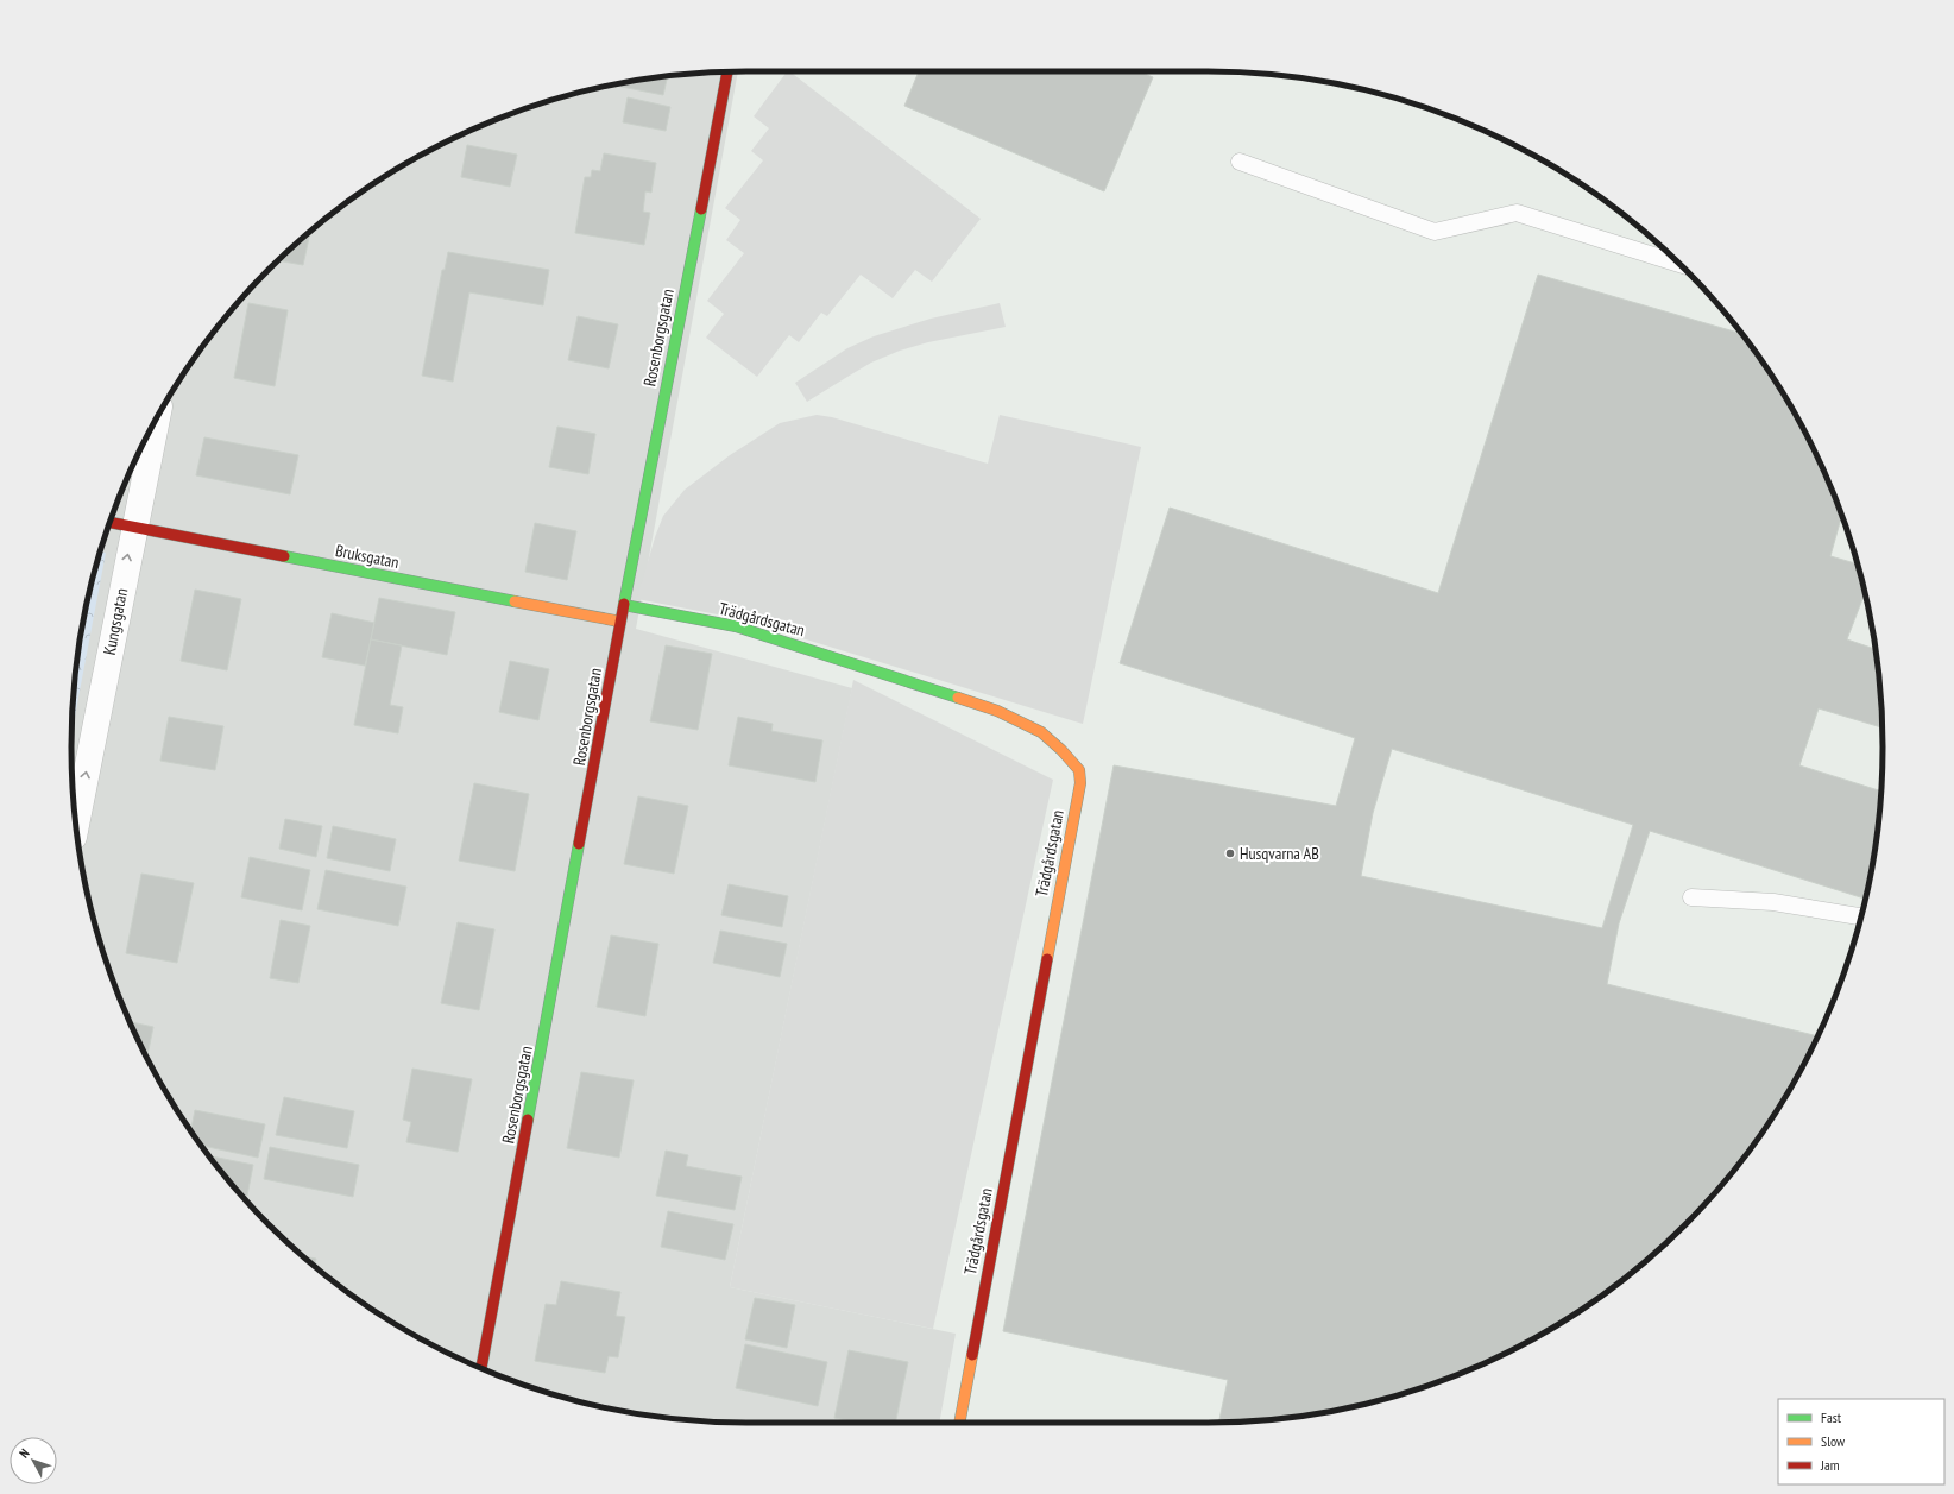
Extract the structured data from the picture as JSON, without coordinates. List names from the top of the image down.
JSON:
{
  "streets": {
    "street": [
      "Rosenborgsgatan",
      "Bruksgatan",
      "Trädgårdsgatan",
      "Kungsgatan"
    ]
  },
  "crossings": [
    ["Rosenborgsgatan", "Bruksgatan"],
    ["Rosenborgsgatan", "Trädgårdsgatan"],
    ["Bruksgatan", "Kungsgatan"]
  ],
  "one_way": ["Kungsgatan"],
  "places": ["Husqvarna AB"],
  "legend": ["Fast", "Slow", "Jam"],
  "north": "top left"
}
